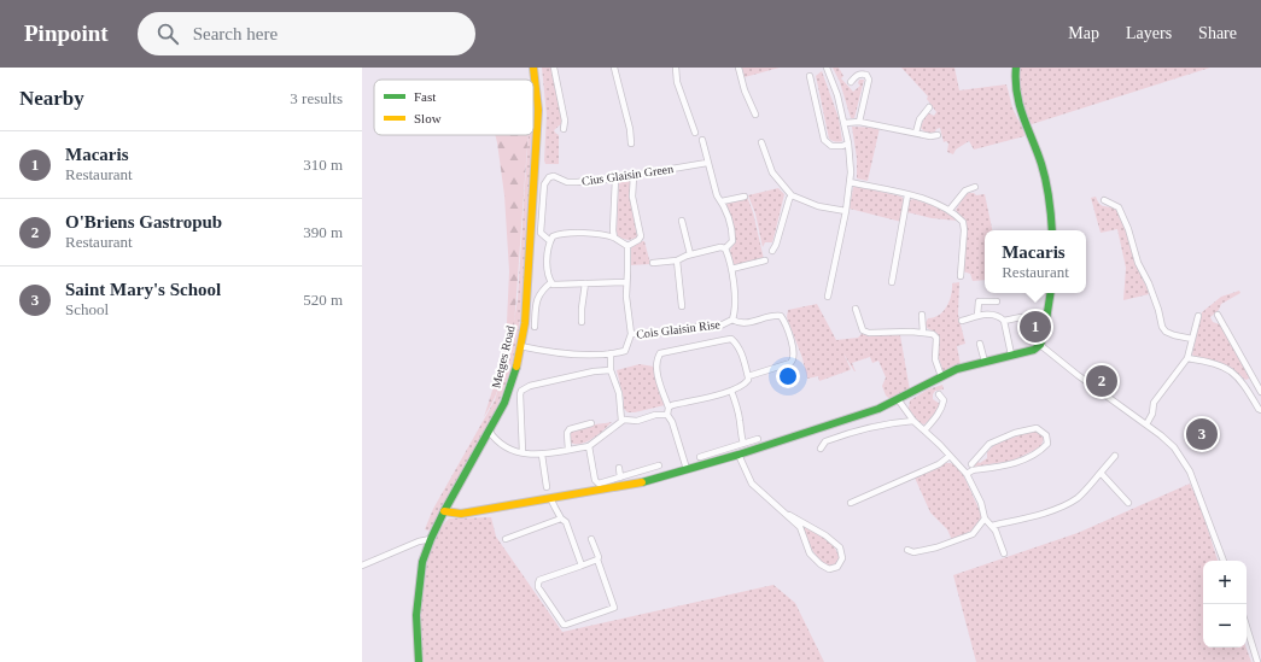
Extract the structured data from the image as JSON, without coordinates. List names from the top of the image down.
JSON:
{
  "streets": {
    "street": ["Cius Glaisin Green", "Cois Glaisin Rise", "Metges Road"]
  },
  "legend": ["Fast", "Slow"],
  "page": {
    "header": "Pinpoint",
    "search": "Search here",
    "nav": ["Map", "Layers", "Share"],
    "heading": ["Nearby", "3 results"],
    "list": [
      {
        "mark": "1",
        "name": "Macaris",
        "note": "Restaurant",
        "value": "310 m"
      },
      {
        "mark": "2",
        "name": "O'Briens Gastropub",
        "note": "Restaurant",
        "value": "390 m"
      },
      {
        "mark": "3",
        "name": "Saint Mary's School",
        "note": "School",
        "value": "520 m"
      }
    ],
    "popup": ["Macaris", "Restaurant"],
    "pins": ["1", "2", "3"],
    "map_buttons": ["+", "−"]
  }
}
